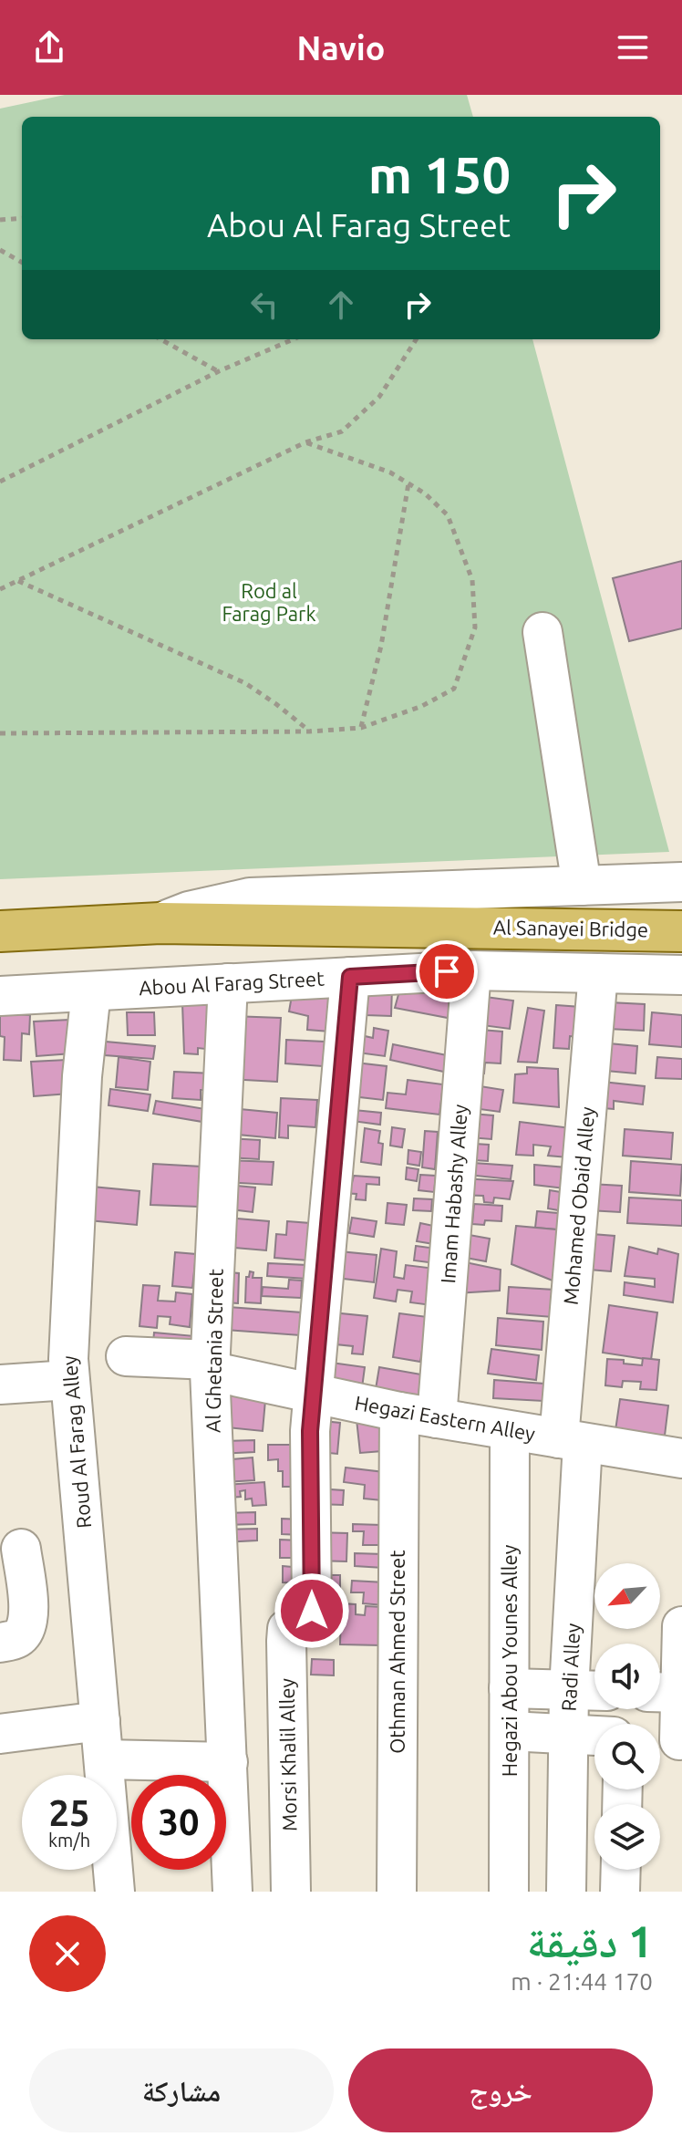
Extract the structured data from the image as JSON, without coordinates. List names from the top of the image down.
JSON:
{
  "streets": {
    "main road": ["Al Sanayei Bridge"],
    "street": [
      "Abou Al Farag Street",
      "Imam Habashy Alley",
      "Mohamed Obaid Alley",
      "Al Ghetania Street",
      "Hegazi Eastern Alley",
      "Roud Al Farag Alley",
      "Othman Ahmed Street",
      "Hegazi Abou Younes Alley",
      "Radi Alley",
      "Morsi Khalil Alley"
    ]
  },
  "crossings": [
    ["Abou Al Farag Street", "Imam Habashy Alley"],
    ["Abou Al Farag Street", "Mohamed Obaid Alley"],
    ["Abou Al Farag Street", "Al Ghetania Street"],
    ["Abou Al Farag Street", "Roud Al Farag Alley"],
    ["Abou Al Farag Street", "Morsi Khalil Alley"],
    ["Imam Habashy Alley", "Hegazi Eastern Alley"],
    ["Mohamed Obaid Alley", "Hegazi Eastern Alley"],
    ["Mohamed Obaid Alley", "Radi Alley"],
    ["Al Ghetania Street", "Hegazi Eastern Alley"],
    ["Hegazi Eastern Alley", "Othman Ahmed Street"],
    ["Hegazi Eastern Alley", "Hegazi Abou Younes Alley"],
    ["Hegazi Eastern Alley", "Radi Alley"],
    ["Hegazi Eastern Alley", "Morsi Khalil Alley"]
  ],
  "parks": ["Rod al Farag Park"],
  "north": "bottom left",
  "page": {
    "header": "Navio",
    "turn": ["150 m", "Abou Al Farag Street"],
    "speed": "25 km/h",
    "limit": "30",
    "heading": ["1 دقيقة", "170 m · 21:44"],
    "buttons": ["خروج", "مشاركة"]
  }
}
